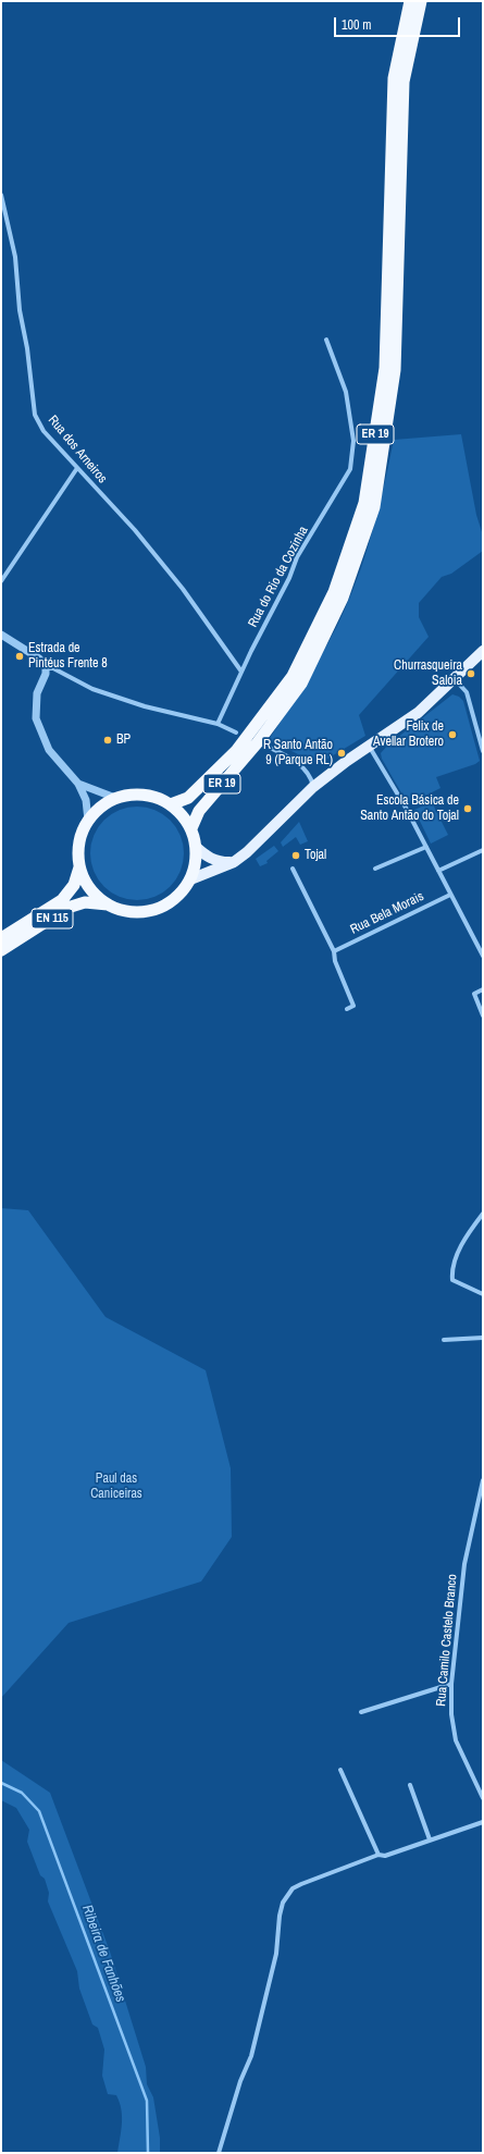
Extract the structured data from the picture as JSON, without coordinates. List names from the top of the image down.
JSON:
{
  "streets": {
    "highway": ["ER 19", "EN 115"],
    "street": [
      "Rua dos Arneiros",
      "Rua do Rio da Cozinha",
      "Rua Bela Morais",
      "Rua Camilo Castelo Branco"
    ]
  },
  "crossings": [
    ["ER 19", "EN 115"],
    ["Rua dos Arneiros", "Rua do Rio da Cozinha"]
  ],
  "water": ["Ribeira de Fanhões"],
  "parks": ["Paul das Caniceiras"],
  "places": [
    "Estrada de Pintéus Frente 8",
    "Churrasqueira Saloia",
    "Felix de Avellar Brotero",
    "BP",
    "R Santo Antão 9 (Parque RL)",
    "Escola Básica de Santo Antão do Tojal",
    "Tojal"
  ],
  "scale_bar": "100 m"
}
